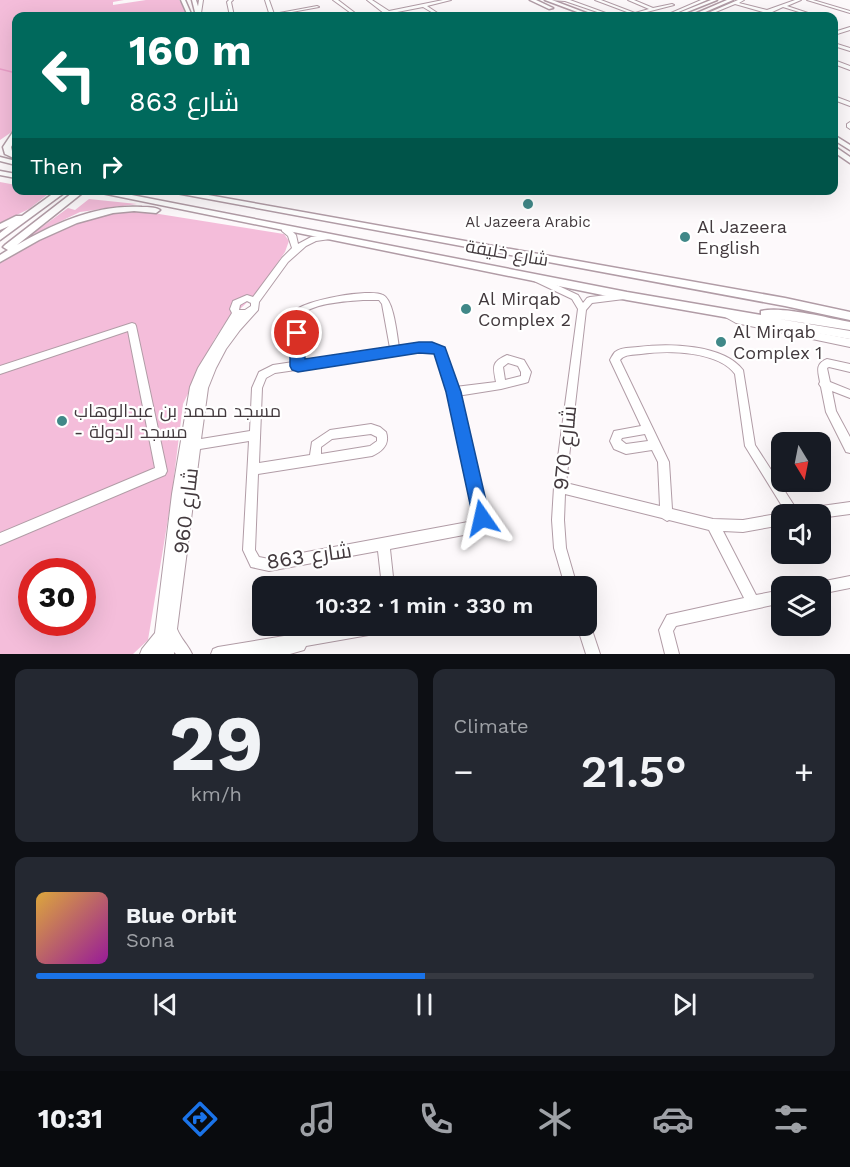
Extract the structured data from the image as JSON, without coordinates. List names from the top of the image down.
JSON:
{
  "streets": {
    "main road": ["شارع خليفة"],
    "street": ["شارع 970", "شارع 960", "شارع 863"]
  },
  "places": [
    "Al Jazeera Arabic",
    "Al Jazeera English",
    "Al Mirqab Complex 2",
    "Al Mirqab Complex 1",
    "مسجد محمد بن عبدالوهاب - مسجد الدولة"
  ],
  "north": "bottom",
  "page": {
    "turn": ["160 m", "شارع 863"],
    "then": "Then",
    "limit": "30",
    "trip": "10:32 · 1 min · 330 m",
    "tile": [
      ["29", "km/h"],
      "Climate"
    ],
    "heat": ["−", "21.5°", "+"],
    "song": ["Blue Orbit", "Sona"],
    "tabs": "10:31"
  }
}
